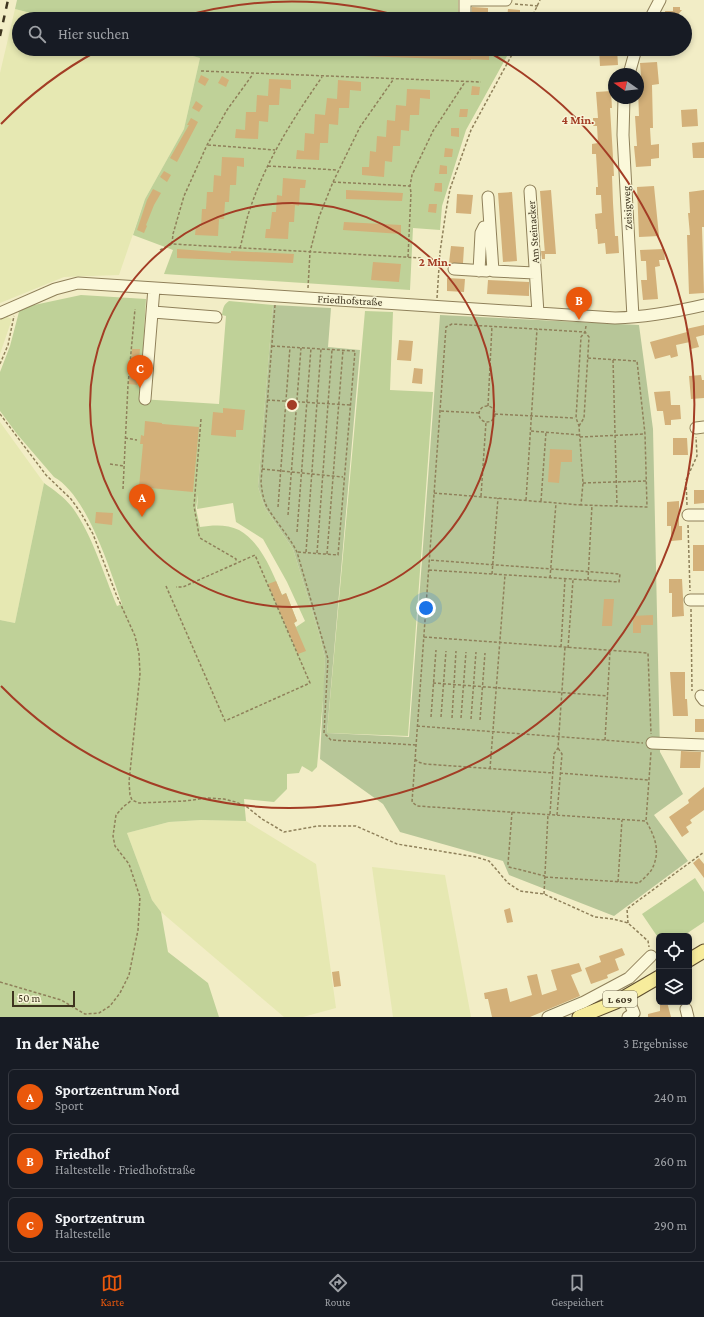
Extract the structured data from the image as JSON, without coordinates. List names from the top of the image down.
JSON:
{
  "streets": {
    "main road": ["L 609"],
    "street": ["Zeisigweg", "Am Steinacker", "Friedhofstraße"]
  },
  "crossings": [
    ["Zeisigweg", "Friedhofstraße"],
    ["Am Steinacker", "Friedhofstraße"]
  ],
  "scale_bar": "50 m",
  "north": "left",
  "page": {
    "search": "Hier suchen",
    "pins": ["B", "C", "A"],
    "scale": "50 m",
    "heading": ["In der Nähe", "3 Ergebnisse"],
    "list": [
      {
        "mark": "A",
        "name": "Sportzentrum Nord",
        "note": "Sport",
        "value": "240 m"
      },
      {
        "mark": "B",
        "name": "Friedhof",
        "note": "Haltestelle · Friedhofstraße",
        "value": "260 m"
      },
      {
        "mark": "C",
        "name": "Sportzentrum",
        "note": "Haltestelle",
        "value": "290 m"
      }
    ],
    "nav": ["Karte", "Route", "Gespeichert"]
  },
  "rings": ["4 Min.", "2 Min."]
}
